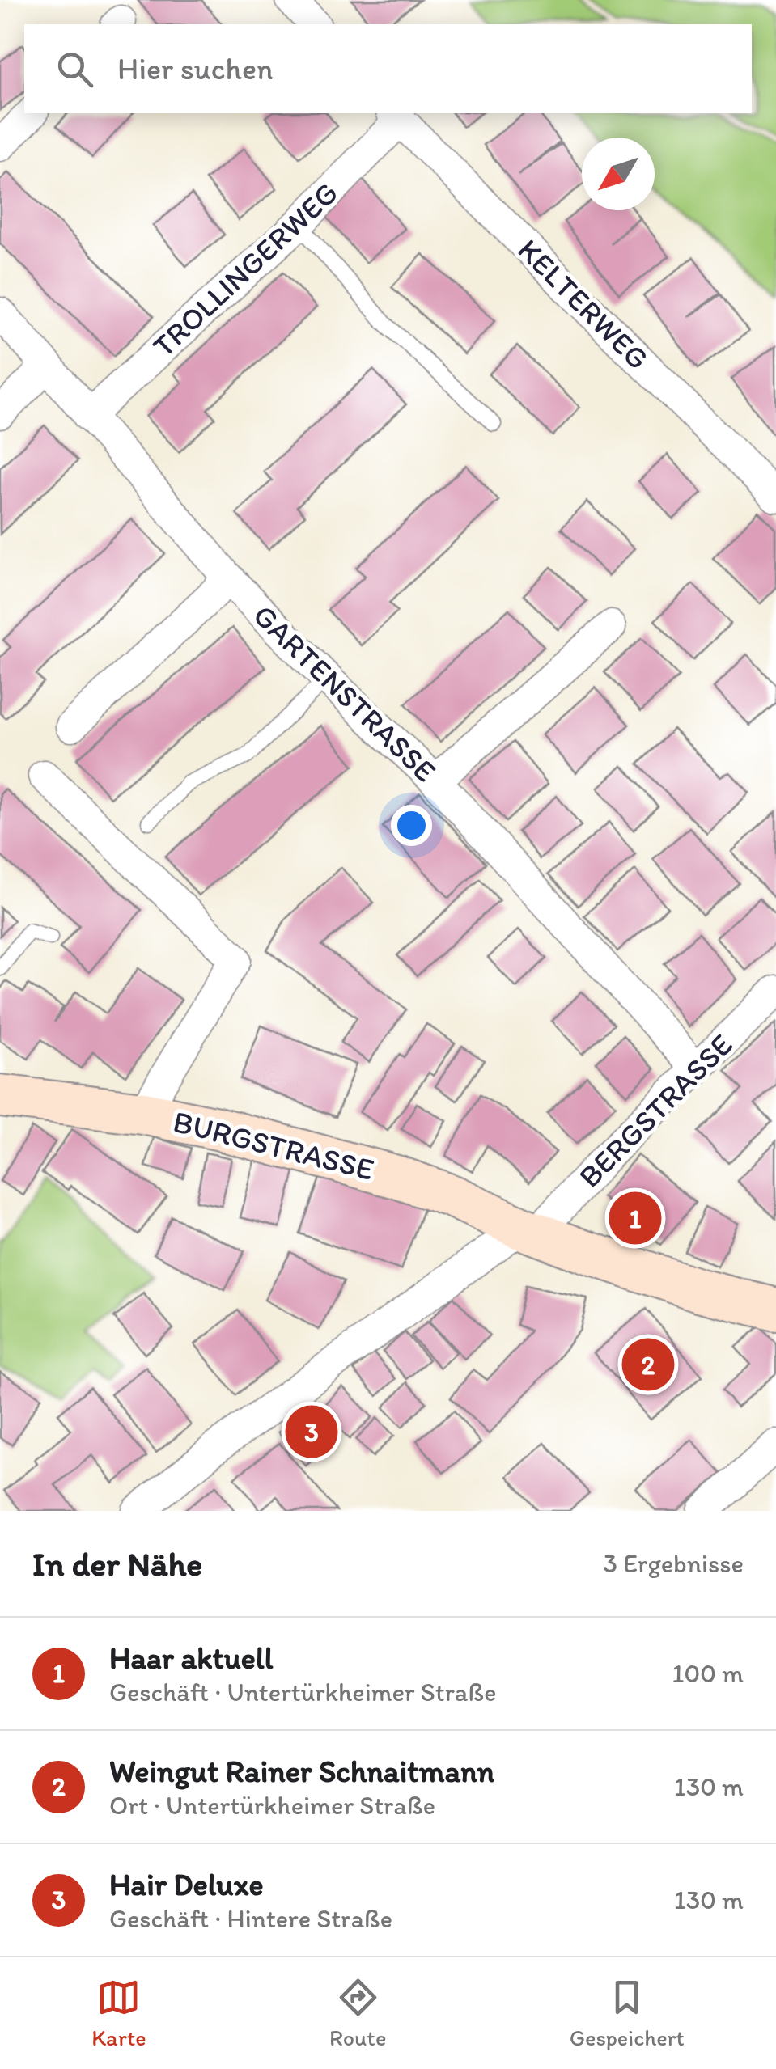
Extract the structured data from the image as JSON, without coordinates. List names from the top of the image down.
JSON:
{
  "streets": {
    "main road": ["BURGSTRASSE"],
    "street": [
      "TROLLINGERWEG",
      "KELTERWEG",
      "GARTENSTRASSE",
      "BERGSTRASSE"
    ]
  },
  "crossings": [
    ["TROLLINGERWEG", "KELTERWEG"],
    ["TROLLINGERWEG", "GARTENSTRASSE"],
    ["GARTENSTRASSE", "BERGSTRASSE"],
    ["BERGSTRASSE", "BURGSTRASSE"]
  ],
  "north": "bottom left",
  "page": {
    "search": "Hier suchen",
    "pins": ["1", "2", "3"],
    "heading": ["In der Nähe", "3 Ergebnisse"],
    "list": [
      {
        "mark": "1",
        "name": "Haar aktuell",
        "note": "Geschäft · Untertürkheimer Straße",
        "value": "100 m"
      },
      {
        "mark": "2",
        "name": "Weingut Rainer Schnaitmann",
        "note": "Ort · Untertürkheimer Straße",
        "value": "130 m"
      },
      {
        "mark": "3",
        "name": "Hair Deluxe",
        "note": "Geschäft · Hintere Straße",
        "value": "130 m"
      }
    ],
    "nav": ["Karte", "Route", "Gespeichert"]
  }
}
